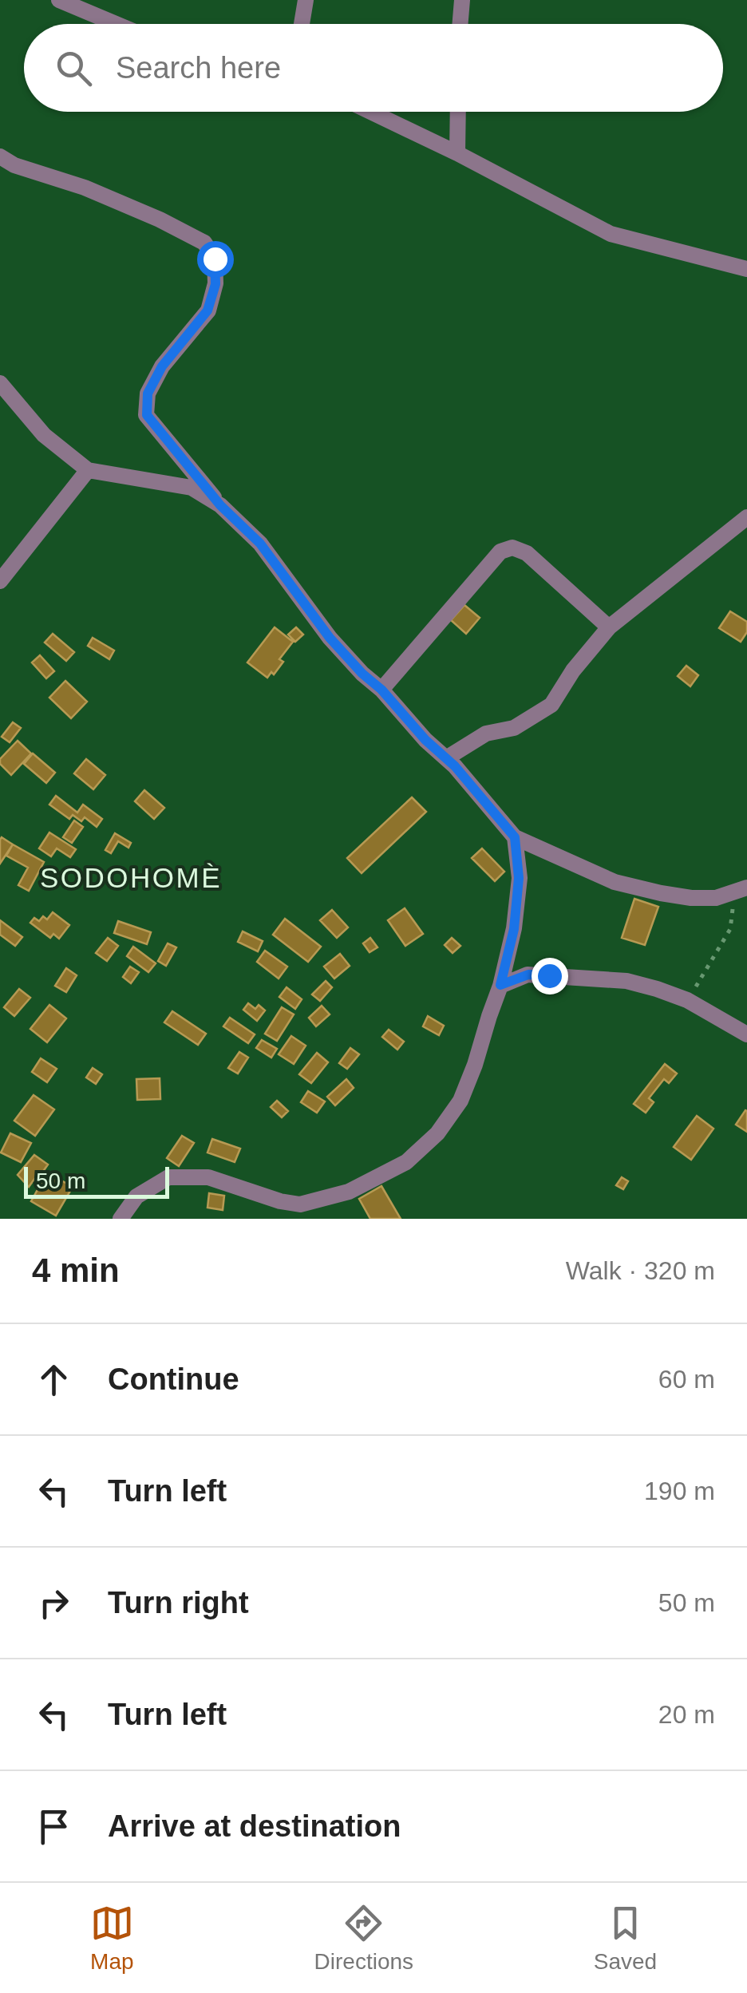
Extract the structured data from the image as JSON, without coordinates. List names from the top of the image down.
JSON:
{
  "districts": ["SODOHOMÈ"],
  "scale_bar": "50 m",
  "page": {
    "search": "Search here",
    "scale": "50 m",
    "heading": ["4 min", "Walk · 320 m"],
    "list": [
      ["Continue", "60 m"],
      ["Turn left", "190 m"],
      ["Turn right", "50 m"],
      ["Turn left", "20 m"],
      "Arrive at destination"
    ],
    "nav": ["Map", "Directions", "Saved"]
  }
}
